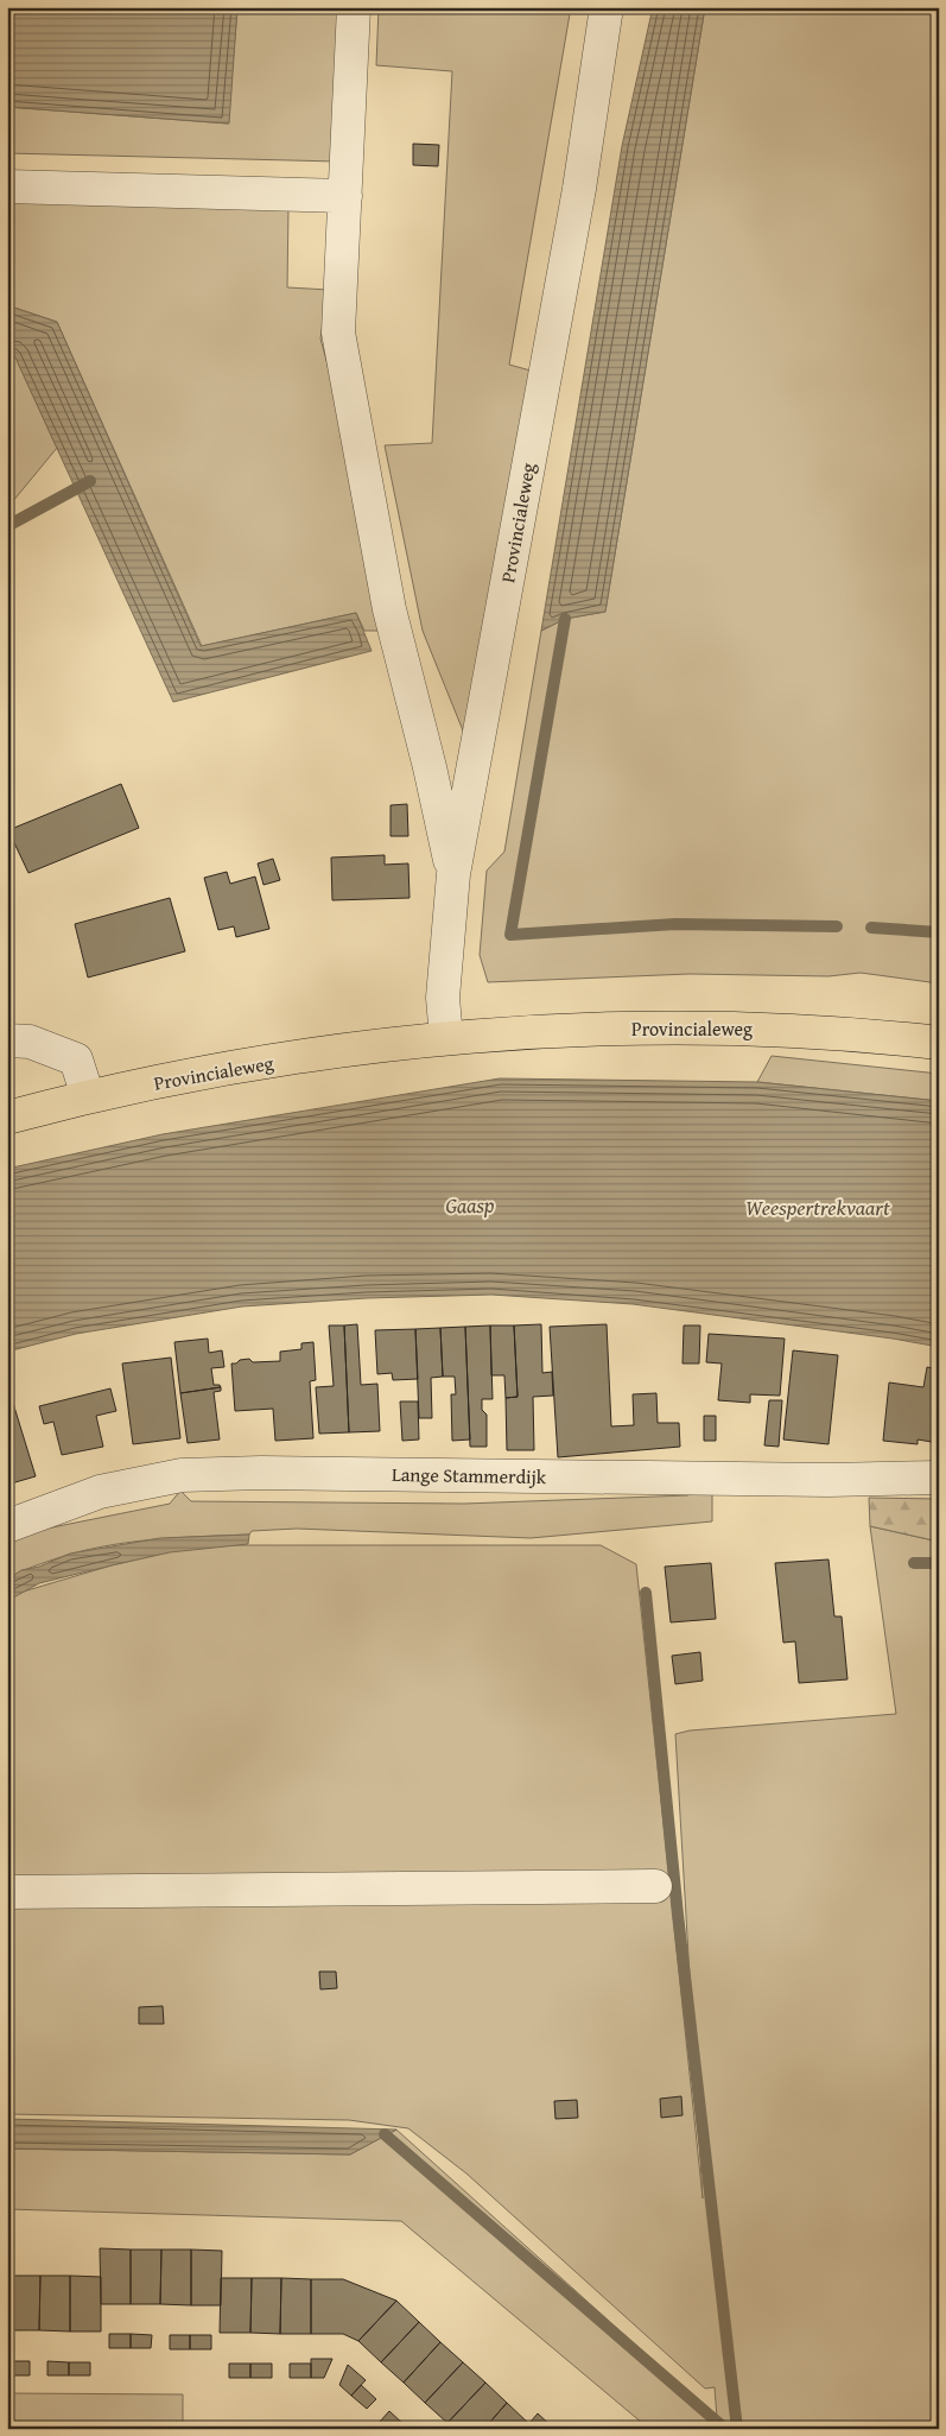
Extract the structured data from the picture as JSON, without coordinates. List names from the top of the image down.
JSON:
{
  "streets": {
    "main road": ["Provincialeweg"],
    "street": ["Lange Stammerdijk"]
  },
  "water": ["Gaasp", "Weespertrekvaart"]
}
